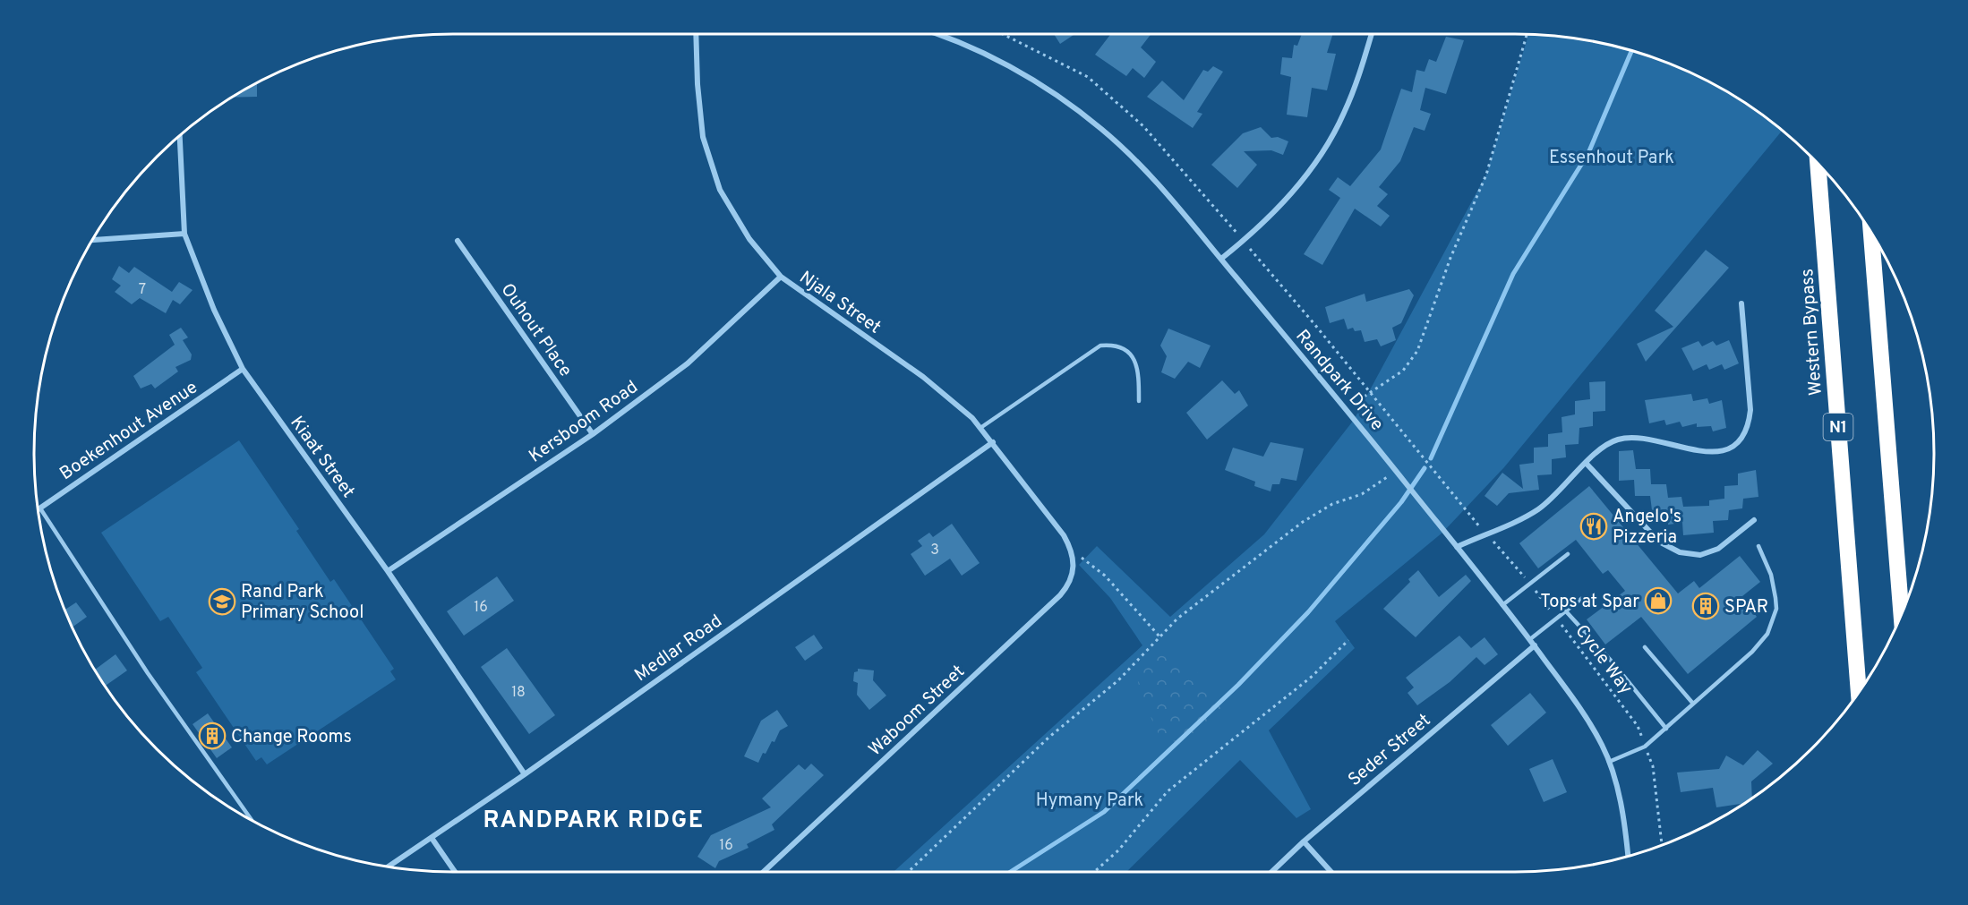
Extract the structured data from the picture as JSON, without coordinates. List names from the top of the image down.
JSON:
{
  "streets": {
    "highway": ["Western Bypass", "N1"],
    "street": [
      "Njala Street",
      "Ouhout Place",
      "Randpark Drive",
      "Kersboom Road",
      "Boekenhout Avenue",
      "Kiaat Street",
      "Medlar Road",
      "Waboom Street",
      "Seder Street"
    ],
    "path": ["Cycle Way"]
  },
  "crossings": [
    ["Njala Street", "Kersboom Road"],
    ["Njala Street", "Medlar Road"],
    ["Njala Street", "Waboom Street"],
    ["Ouhout Place", "Kersboom Road"],
    ["Randpark Drive", "Seder Street"],
    ["Kersboom Road", "Kiaat Street"],
    ["Boekenhout Avenue", "Kiaat Street"],
    ["Kiaat Street", "Medlar Road"]
  ],
  "districts": ["RANDPARK RIDGE"],
  "parks": ["Essenhout Park", "Hymany Park"],
  "places": {
    "restaurant": ["Angelo's Pizzeria"],
    "shop": ["Tops at Spar"],
    "school or university": ["Rand Park Primary School"],
    "building": ["SPAR", "Change Rooms"]
  },
  "house_numbers": [
    "7",
    "3",
    "16",
    "18",
    "16"
  ]
}
